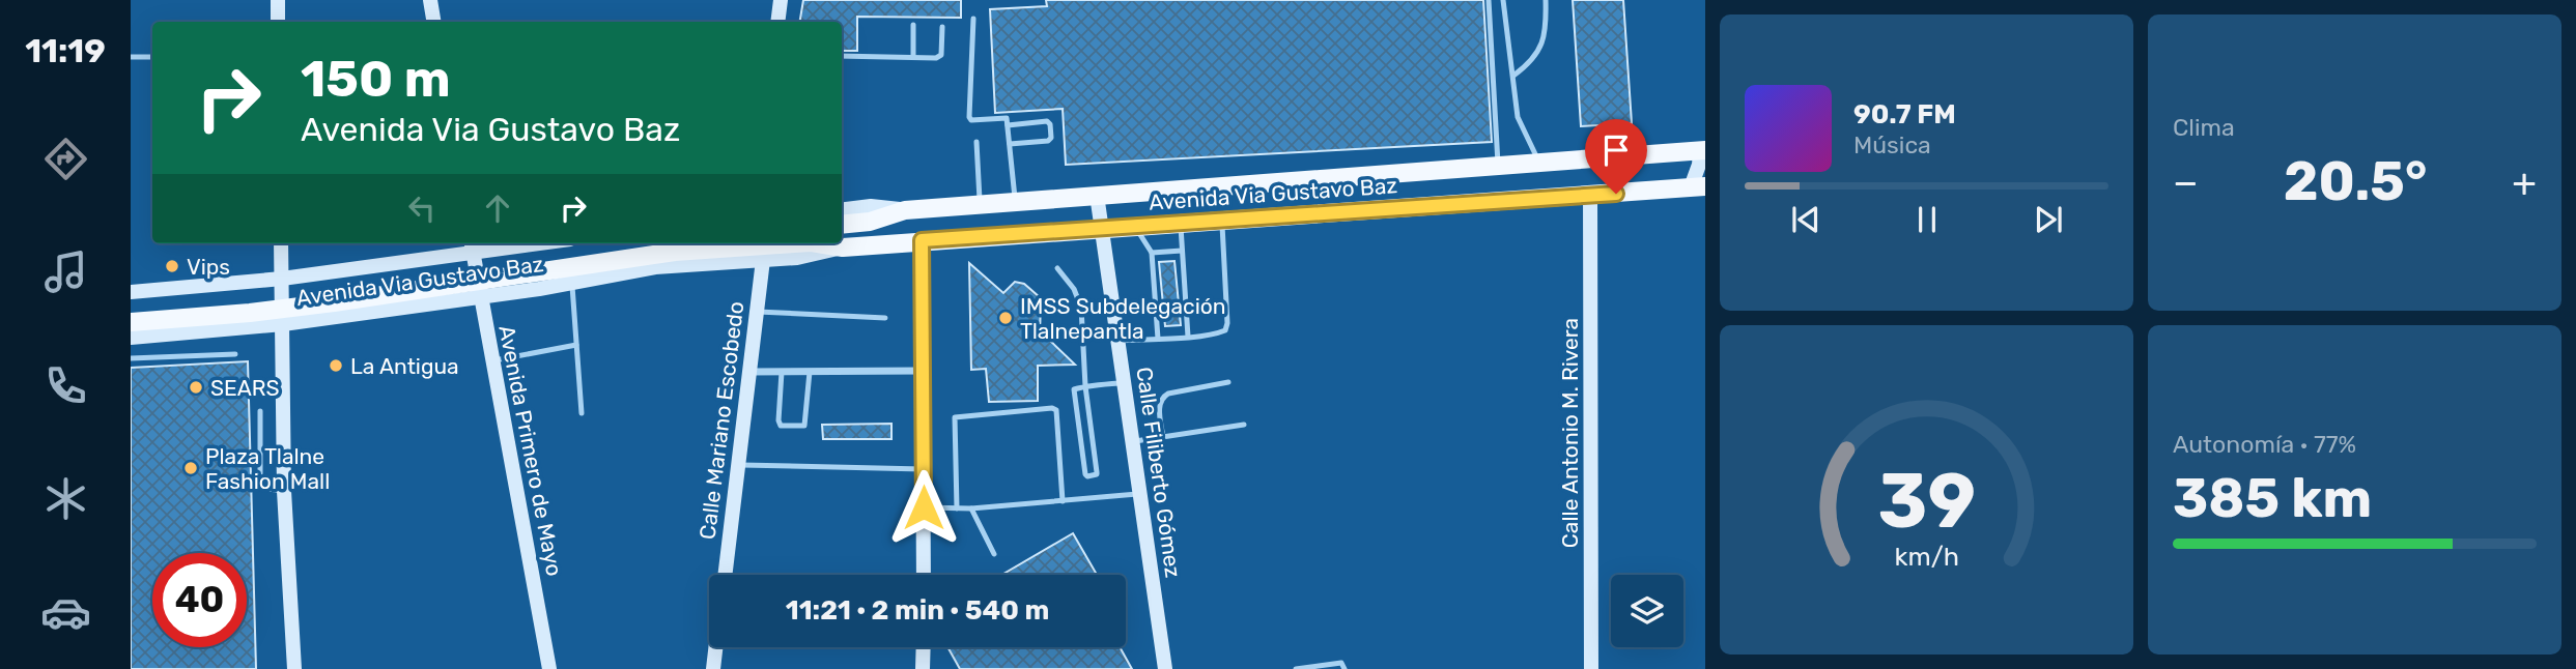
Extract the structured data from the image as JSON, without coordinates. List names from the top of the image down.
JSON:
{
  "streets": {
    "main road": ["Avenida Via Gustavo Baz"],
    "street": [
      "Calle Mariano Escobedo",
      "Calle Antonio M. Rivera",
      "Avenida Primero de Mayo",
      "Calle Filiberto Gómez"
    ]
  },
  "crossings": [
    ["Avenida Via Gustavo Baz", "Calle Mariano Escobedo"],
    ["Avenida Via Gustavo Baz", "Calle Antonio M. Rivera"],
    ["Avenida Via Gustavo Baz", "Avenida Primero de Mayo"],
    ["Avenida Via Gustavo Baz", "Calle Filiberto Gómez"]
  ],
  "places": [
    "Vips",
    "IMSS Subdelegación Tlalnepantla",
    "La Antigua",
    "SEARS",
    "Plaza Tlalne Fashion Mall"
  ],
  "page": {
    "tabs": "11:19",
    "tile": [
      "Clima",
      ["Autonomía · 77%", "385 km"]
    ],
    "turn": ["150 m", "Avenida Via Gustavo Baz"],
    "song": ["90.7 FM", "Música"],
    "heat": ["−", "20.5°", "+"],
    "limit": "40",
    "trip": "11:21 · 2 min · 540 m",
    "gauge": ["39", "km/h"]
  }
}
